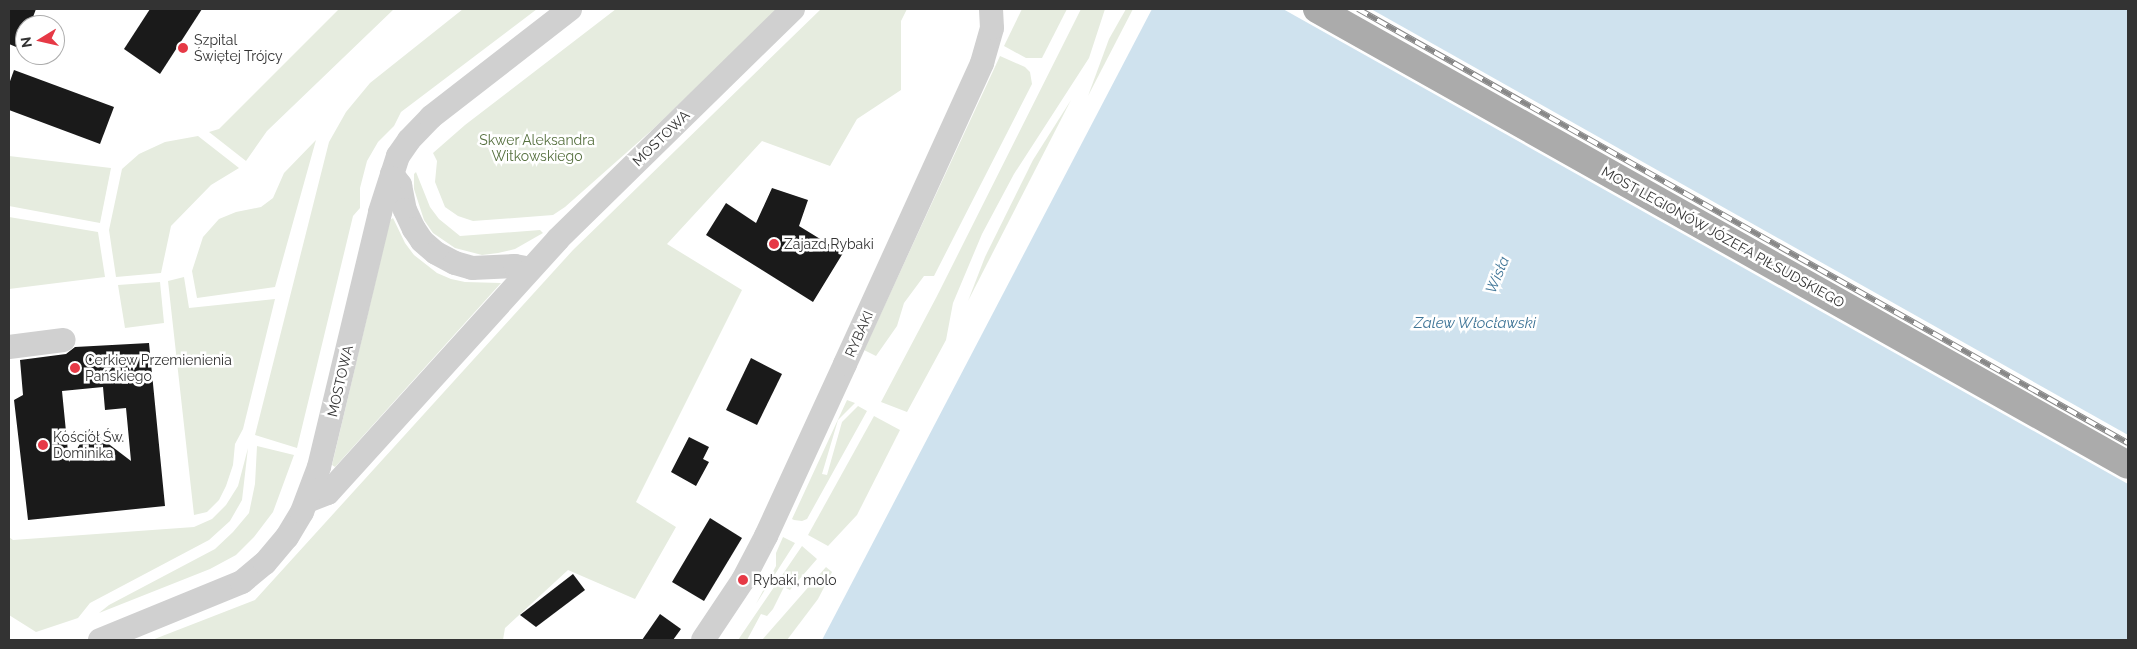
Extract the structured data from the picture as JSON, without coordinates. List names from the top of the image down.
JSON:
{
  "streets": {
    "main road": ["MOST LEGIONÓW JÓZEFA PIŁSUDSKIEGO"],
    "street": ["MOSTOWA", "RYBAKI"]
  },
  "water": ["Wisła", "Zalew Włocławski"],
  "parks": ["Skwer Aleksandra Witkowskiego"],
  "places": [
    "Szpital Świętej Trójcy",
    "Zajazd Rybaki",
    "Cerkiew Przemienienia Pańskiego",
    "Kościół Św. Dominika",
    "Rybaki, molo"
  ],
  "north": "left"
}
